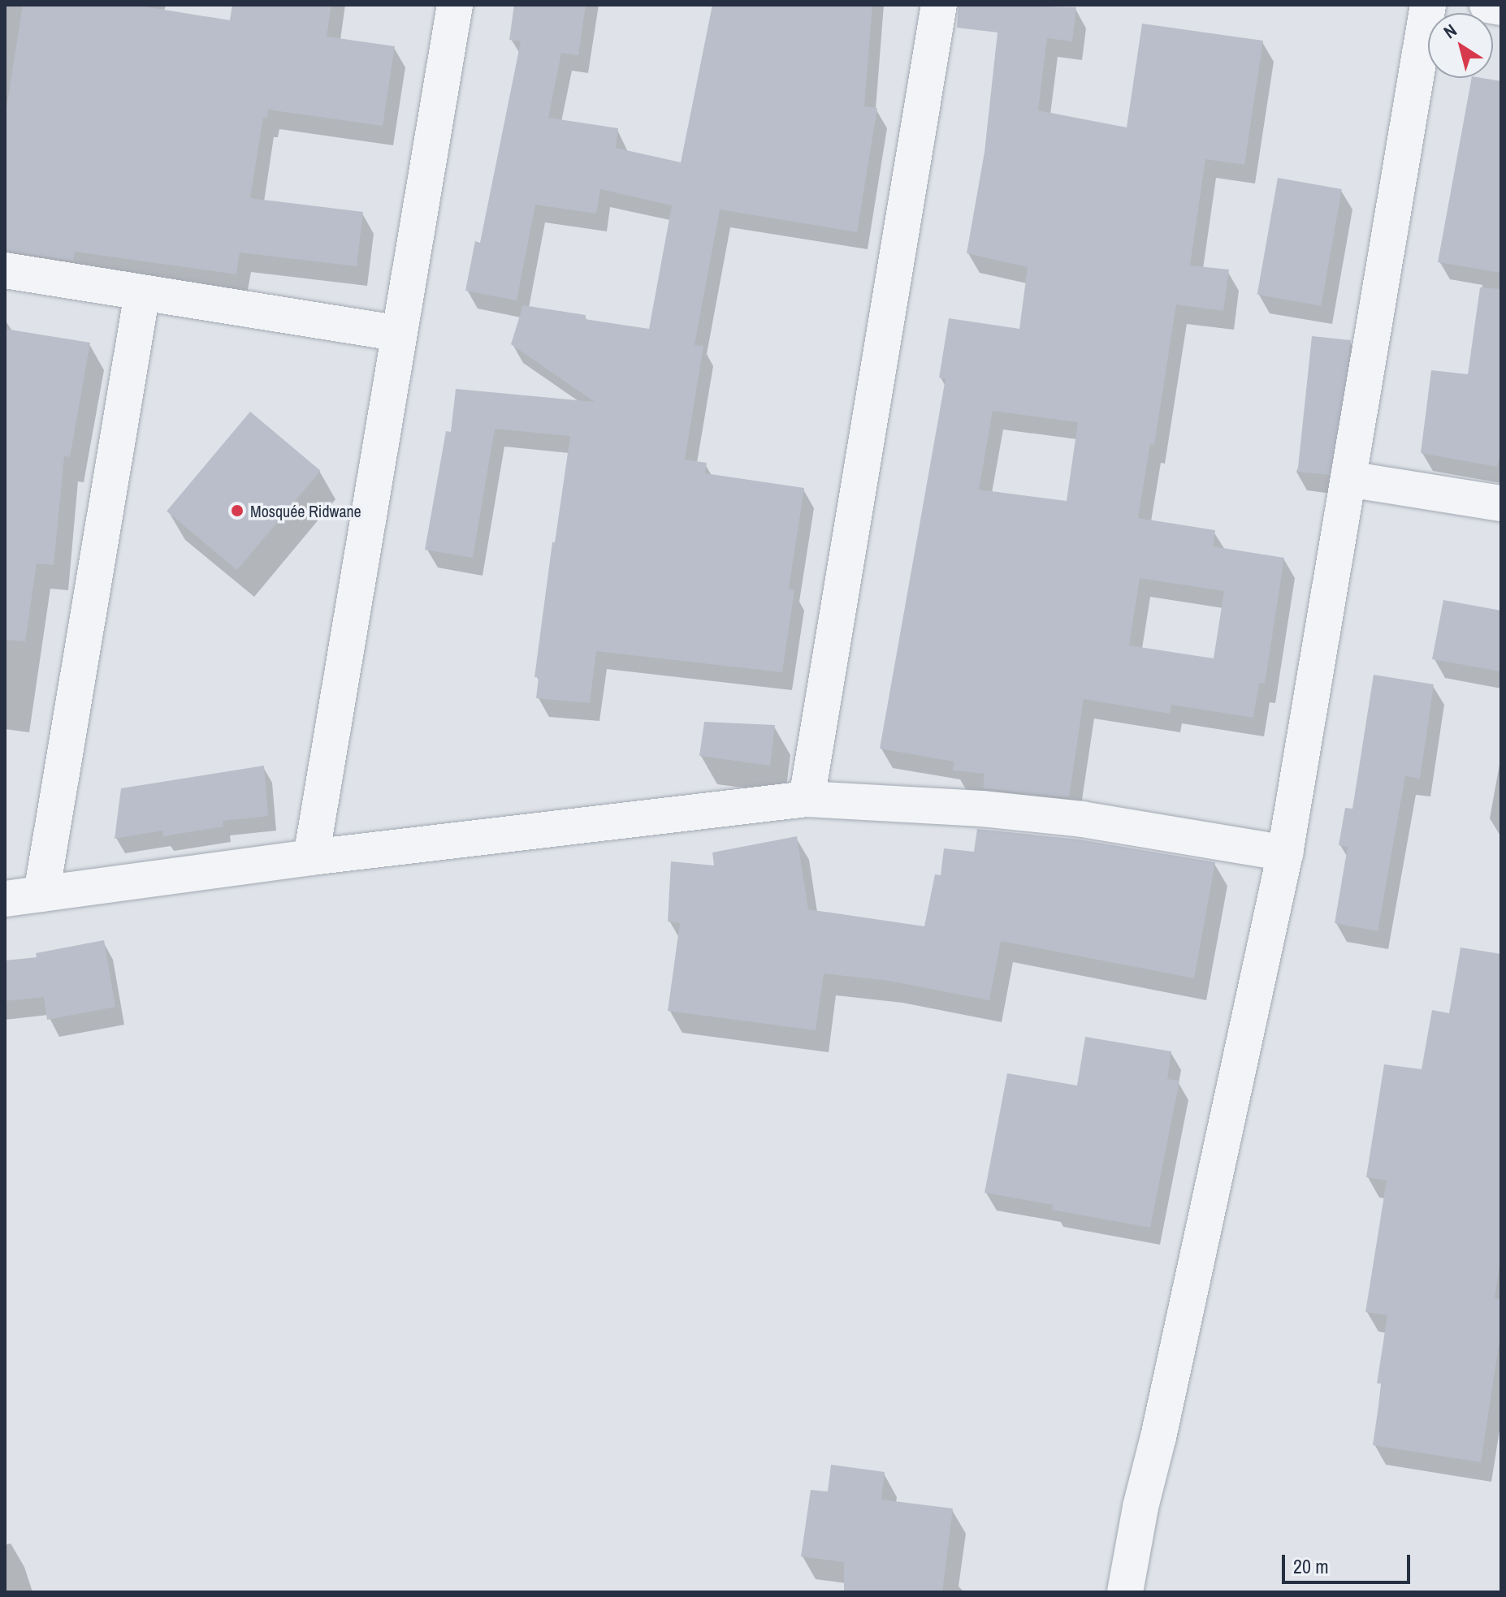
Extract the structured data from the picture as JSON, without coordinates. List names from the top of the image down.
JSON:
{
  "places": ["Mosquée Ridwane"],
  "scale_bar": "20 m",
  "north": "top left"
}
